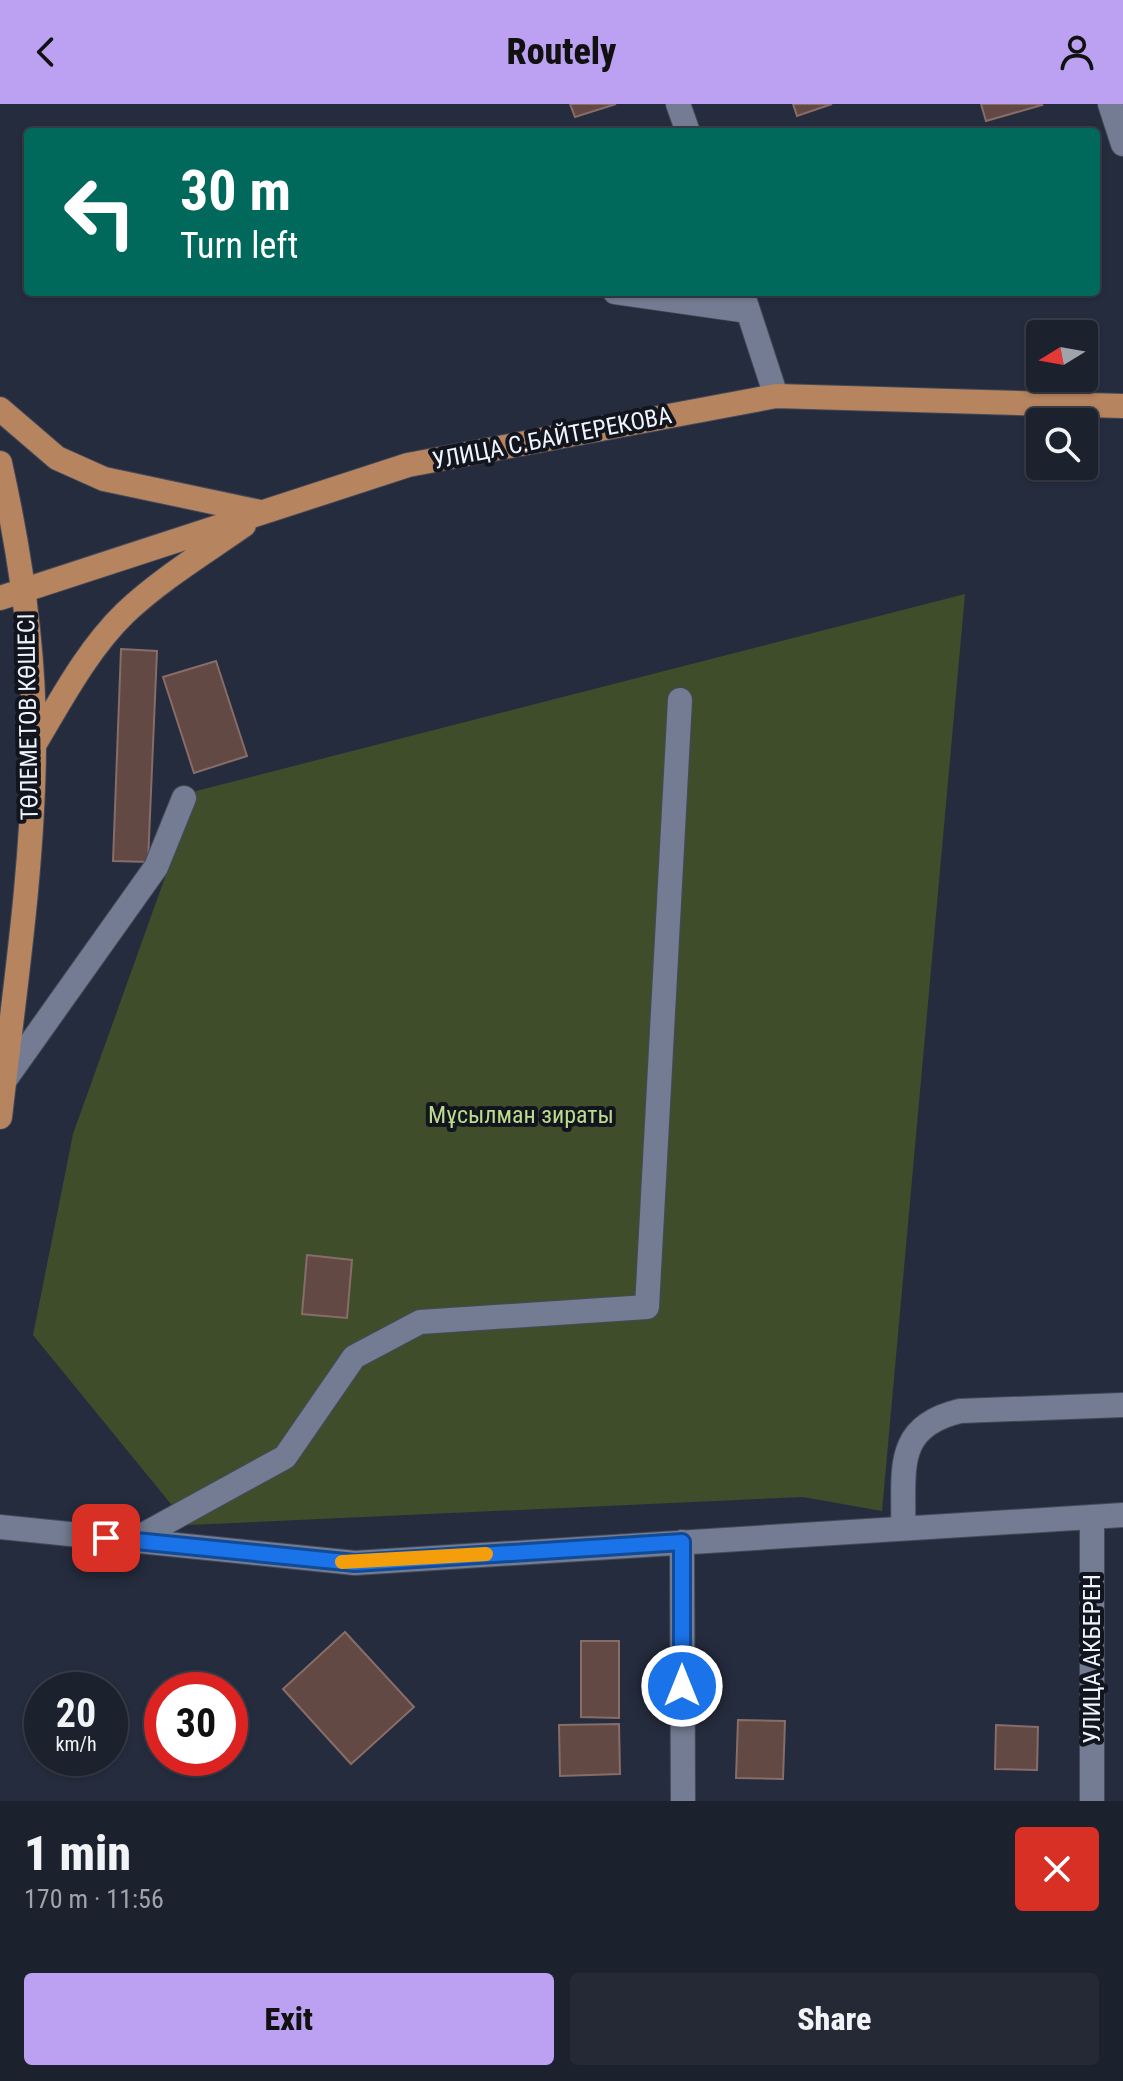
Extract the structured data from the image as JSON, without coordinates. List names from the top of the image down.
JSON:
{
  "streets": {
    "main road": ["УЛИЦА С.БАЙТЕРЕКОВА", "ТӨЛЕМЕТОВ КӨШЕСІ"],
    "street": ["УЛИЦА АКБЕРЕН"]
  },
  "crossings": [
    ["УЛИЦА С.БАЙТЕРЕКОВА", "ТӨЛЕМЕТОВ КӨШЕСІ"]
  ],
  "parks": ["Мұсылман зираты"],
  "north": "left",
  "page": {
    "header": "Routely",
    "turn": ["30 m", "Turn left"],
    "speed": "20 km/h",
    "limit": "30",
    "heading": ["1 min", "170 m · 11:56"],
    "buttons": ["Exit", "Share"]
  }
}
